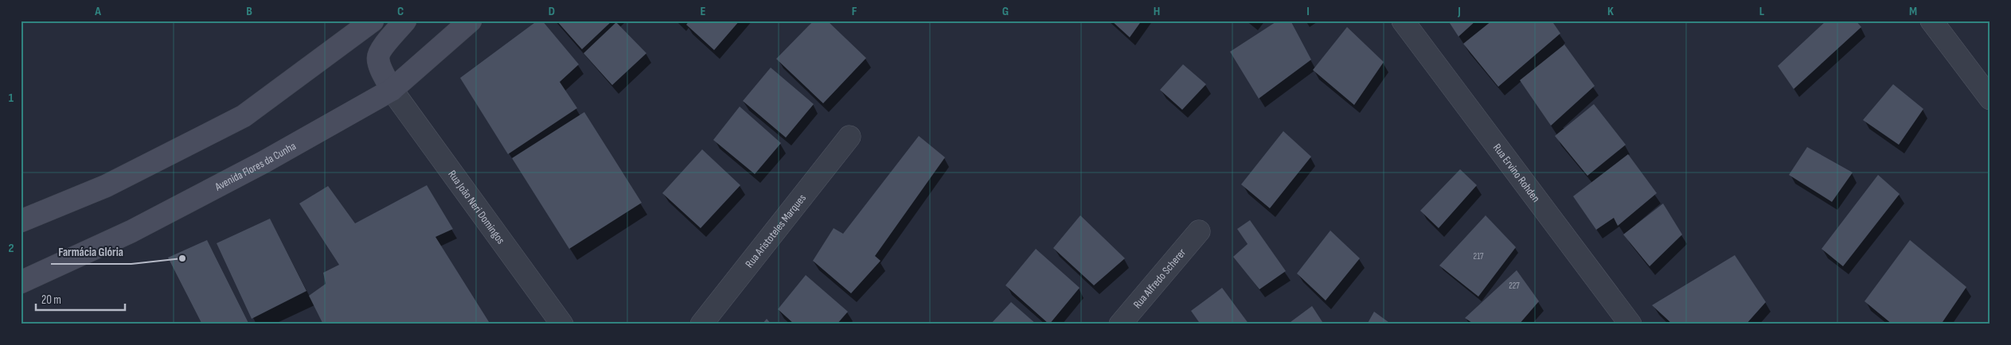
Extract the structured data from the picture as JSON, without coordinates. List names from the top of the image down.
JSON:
{
  "streets": {
    "main road": ["Avenida Flores da Cunha"],
    "street": [
      "Rua Ervino Rohden",
      "Rua João Neri Domingos",
      "Rua Aristoteles Marques",
      "Rua Alfredo Scherer"
    ]
  },
  "crossings": [
    ["Avenida Flores da Cunha", "Rua João Neri Domingos"]
  ],
  "places": ["Farmácia Glória"],
  "house_numbers": ["217", "227"],
  "scale_bar": "20 m",
  "grid": {
    "columns": [
      "A",
      "B",
      "C",
      "D",
      "E",
      "F",
      "G",
      "H",
      "I",
      "J",
      "K",
      "L",
      "M"
    ],
    "rows": ["1", "2"]
  }
}
